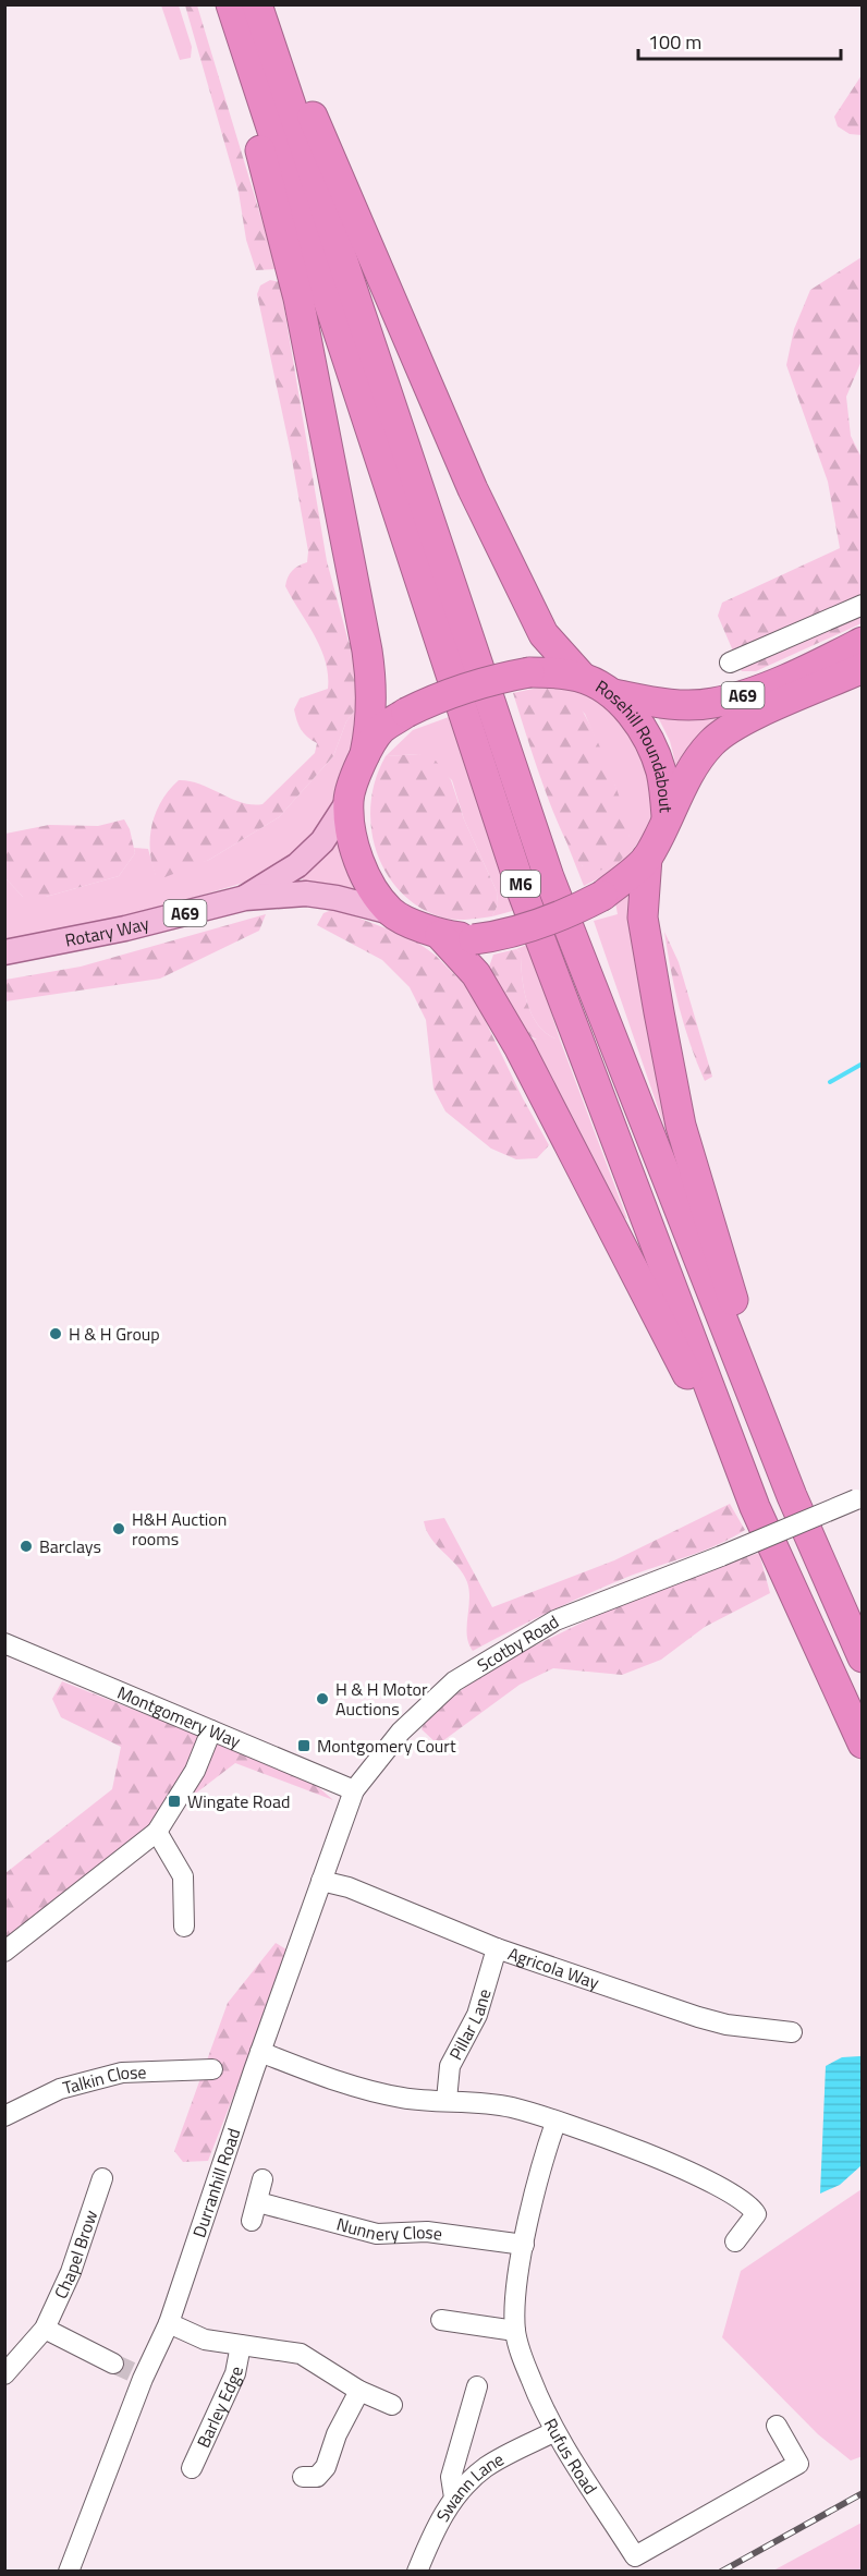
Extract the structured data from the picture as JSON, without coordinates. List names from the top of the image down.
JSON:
{
  "streets": {
    "highway": ["A69", "Rosehill Roundabout", "M6"],
    "main road": ["Rotary Way"],
    "street": [
      "Scotby Road",
      "Montgomery Way",
      "Agricola Way",
      "Pillar Lane",
      "Talkin Close",
      "Durranhill Road",
      "Nunnery Close",
      "Chapel Brow",
      "Barley Edge",
      "Rufus Road",
      "Swann Lane"
    ]
  },
  "crossings": [
    ["A69", "Rosehill Roundabout"],
    ["A69", "Rotary Way"],
    ["Scotby Road", "Montgomery Way"],
    ["Scotby Road", "Durranhill Road"],
    ["Montgomery Way", "Durranhill Road"],
    ["Agricola Way", "Pillar Lane"],
    ["Agricola Way", "Durranhill Road"],
    ["Durranhill Road", "Barley Edge"],
    ["Nunnery Close", "Rufus Road"],
    ["Rufus Road", "Swann Lane"]
  ],
  "places": {
    "other": [
      "H & H Group",
      "H&H Auction rooms",
      "Barclays",
      "H & H Motor Auctions"
    ],
    "transit": ["Montgomery Court", "Wingate Road"]
  },
  "scale_bar": "100 m"
}
